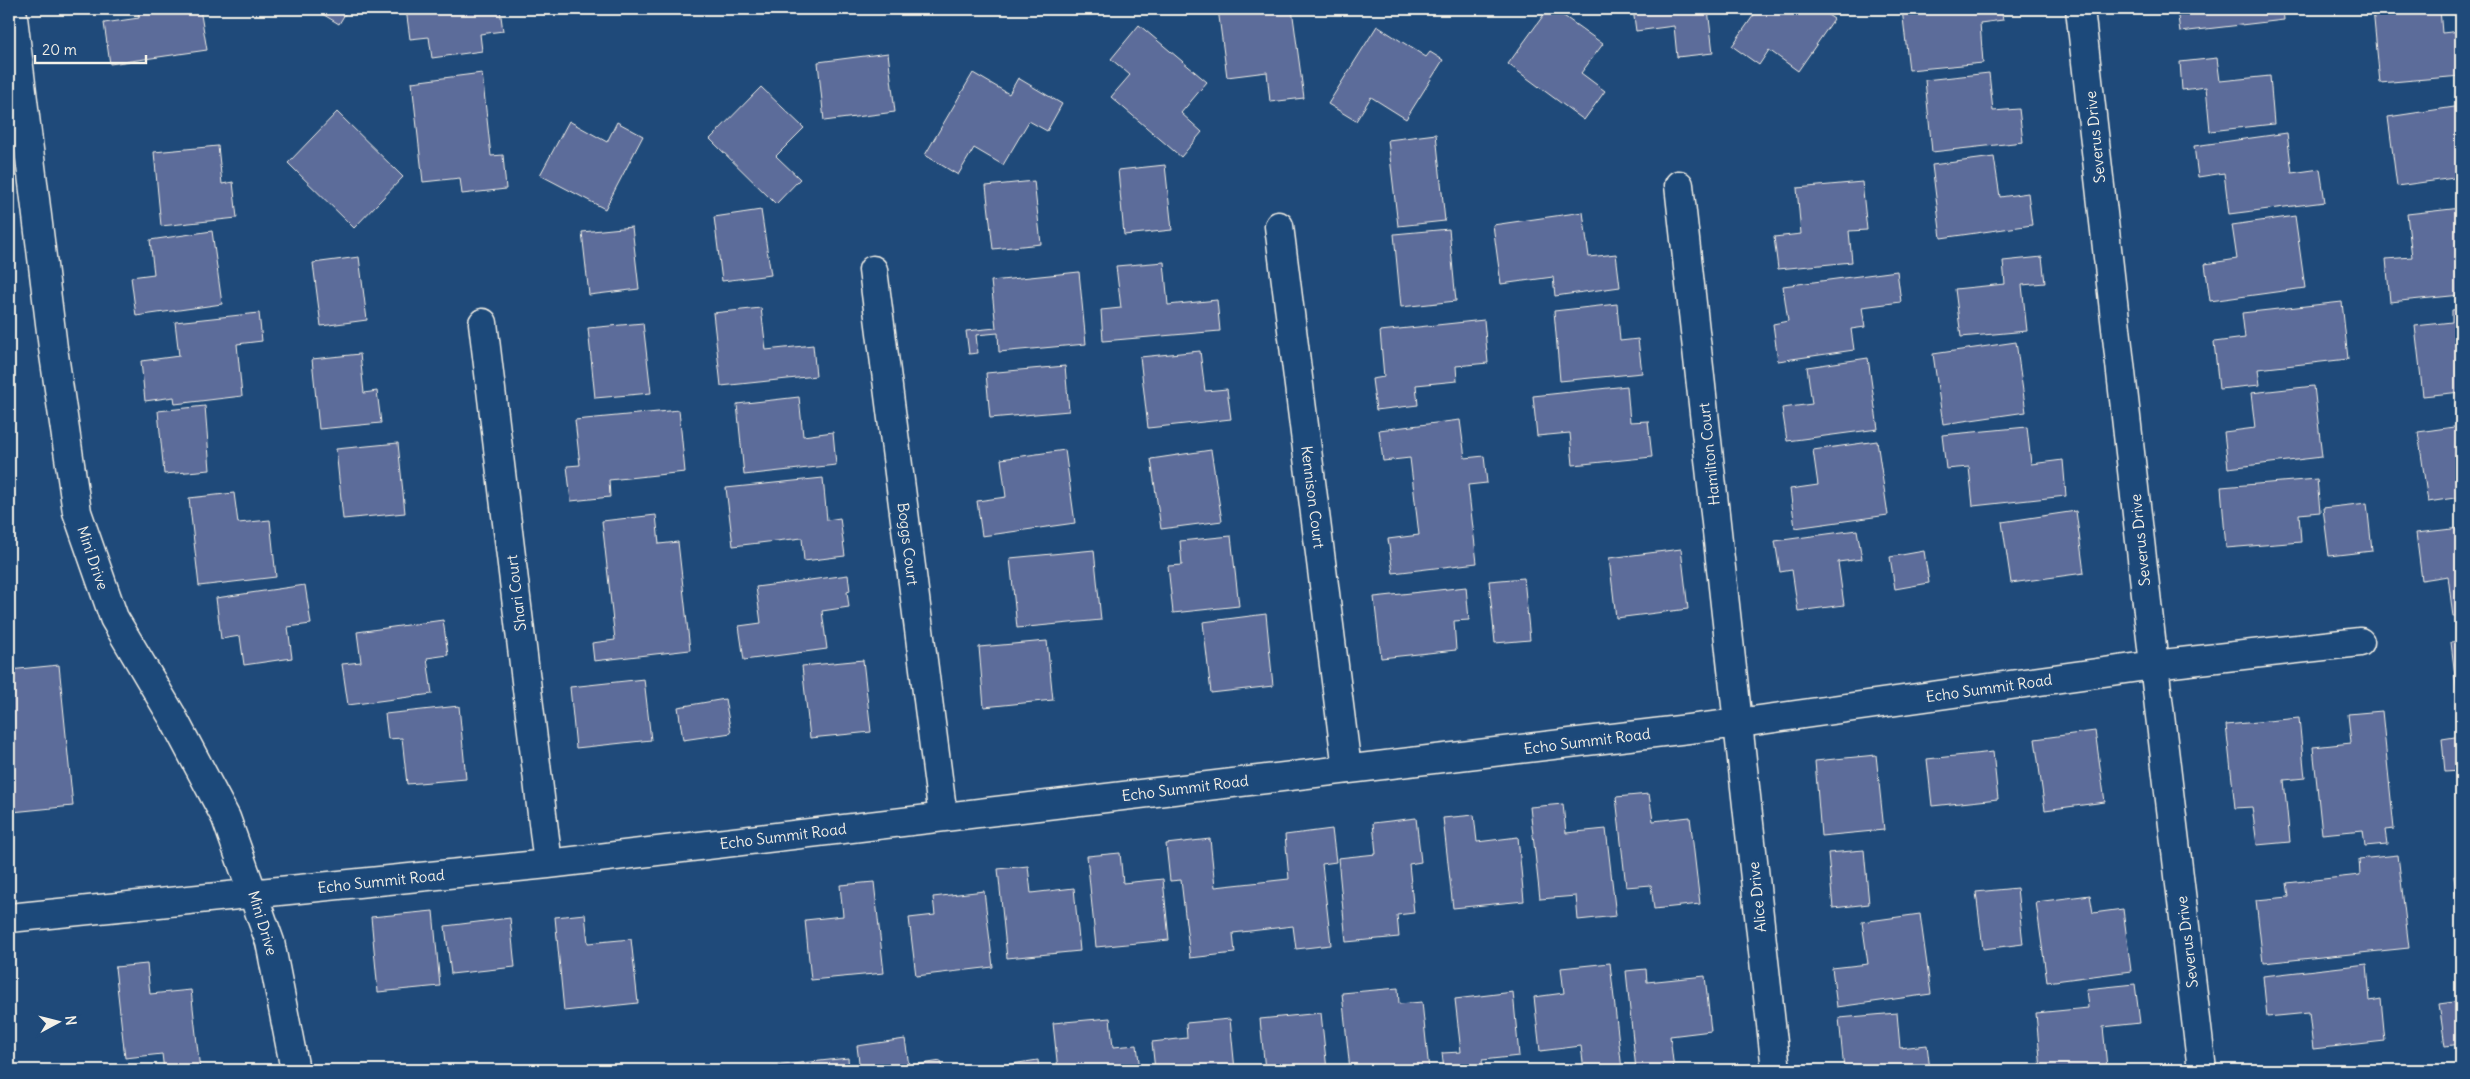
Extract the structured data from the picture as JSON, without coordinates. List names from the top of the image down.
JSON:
{
  "streets": {
    "street": [
      "Severus Drive",
      "Hamilton Court",
      "Kennison Court",
      "Boggs Court",
      "Mini Drive",
      "Shari Court",
      "Echo Summit Road",
      "Alice Drive"
    ]
  },
  "crossings": [
    ["Severus Drive", "Echo Summit Road"],
    ["Hamilton Court", "Echo Summit Road"],
    ["Hamilton Court", "Alice Drive"],
    ["Kennison Court", "Echo Summit Road"],
    ["Boggs Court", "Echo Summit Road"],
    ["Mini Drive", "Echo Summit Road"],
    ["Shari Court", "Echo Summit Road"],
    ["Echo Summit Road", "Alice Drive"]
  ],
  "scale_bar": "20 m",
  "north": "right"
}
